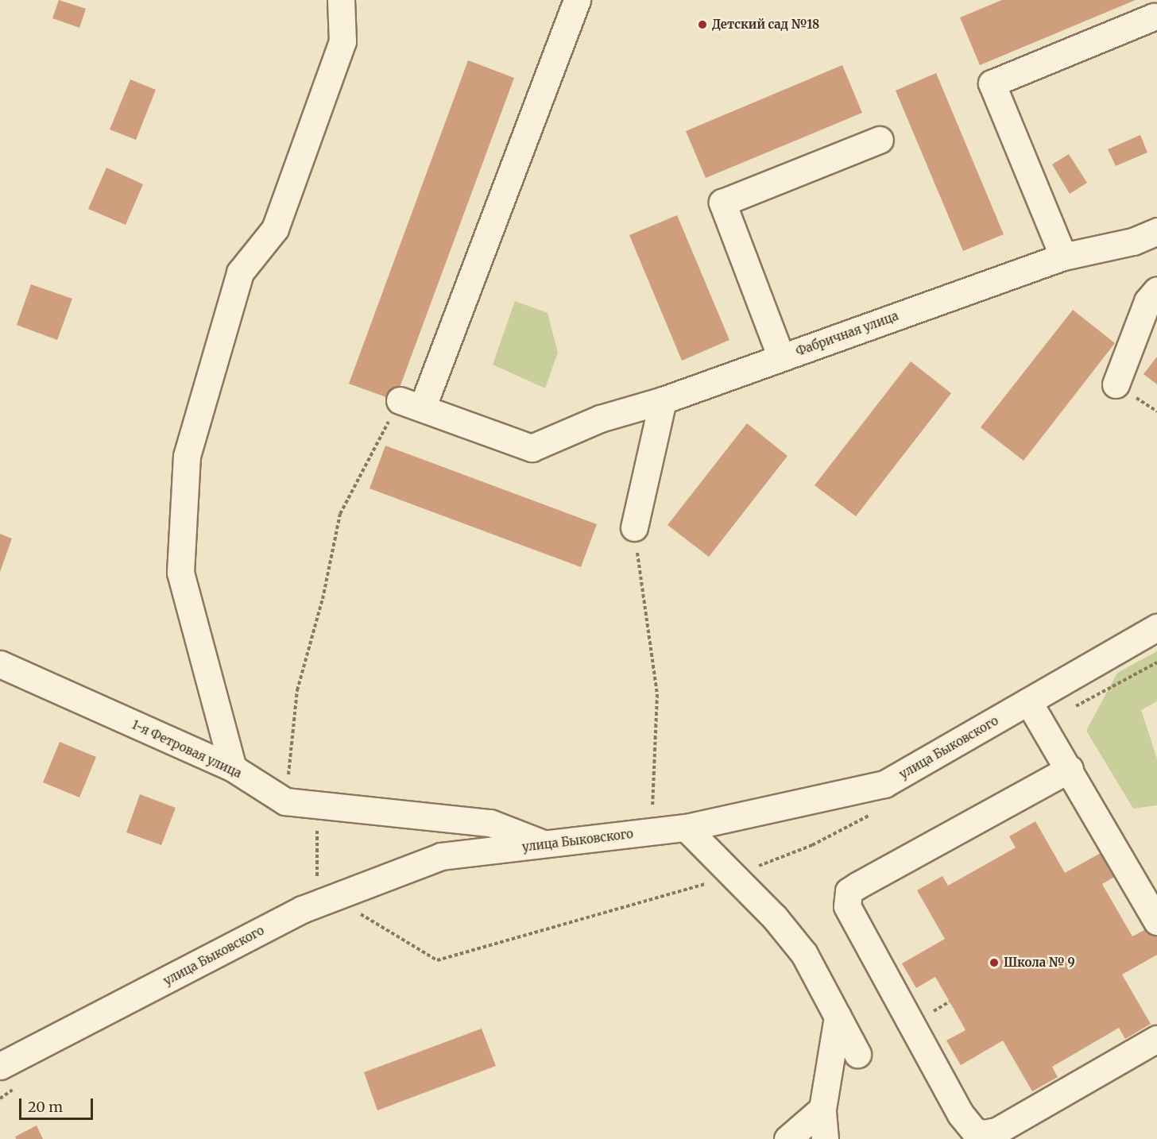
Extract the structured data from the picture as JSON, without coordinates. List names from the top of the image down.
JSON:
{
  "streets": {
    "street": ["Фабричная улица", "улица Быковского", "1-я Фетровая улица"]
  },
  "crossings": [
    ["улица Быковского", "1-я Фетровая улица"]
  ],
  "places": ["Детский сад №18", "Школа № 9"],
  "scale_bar": "20 m"
}
